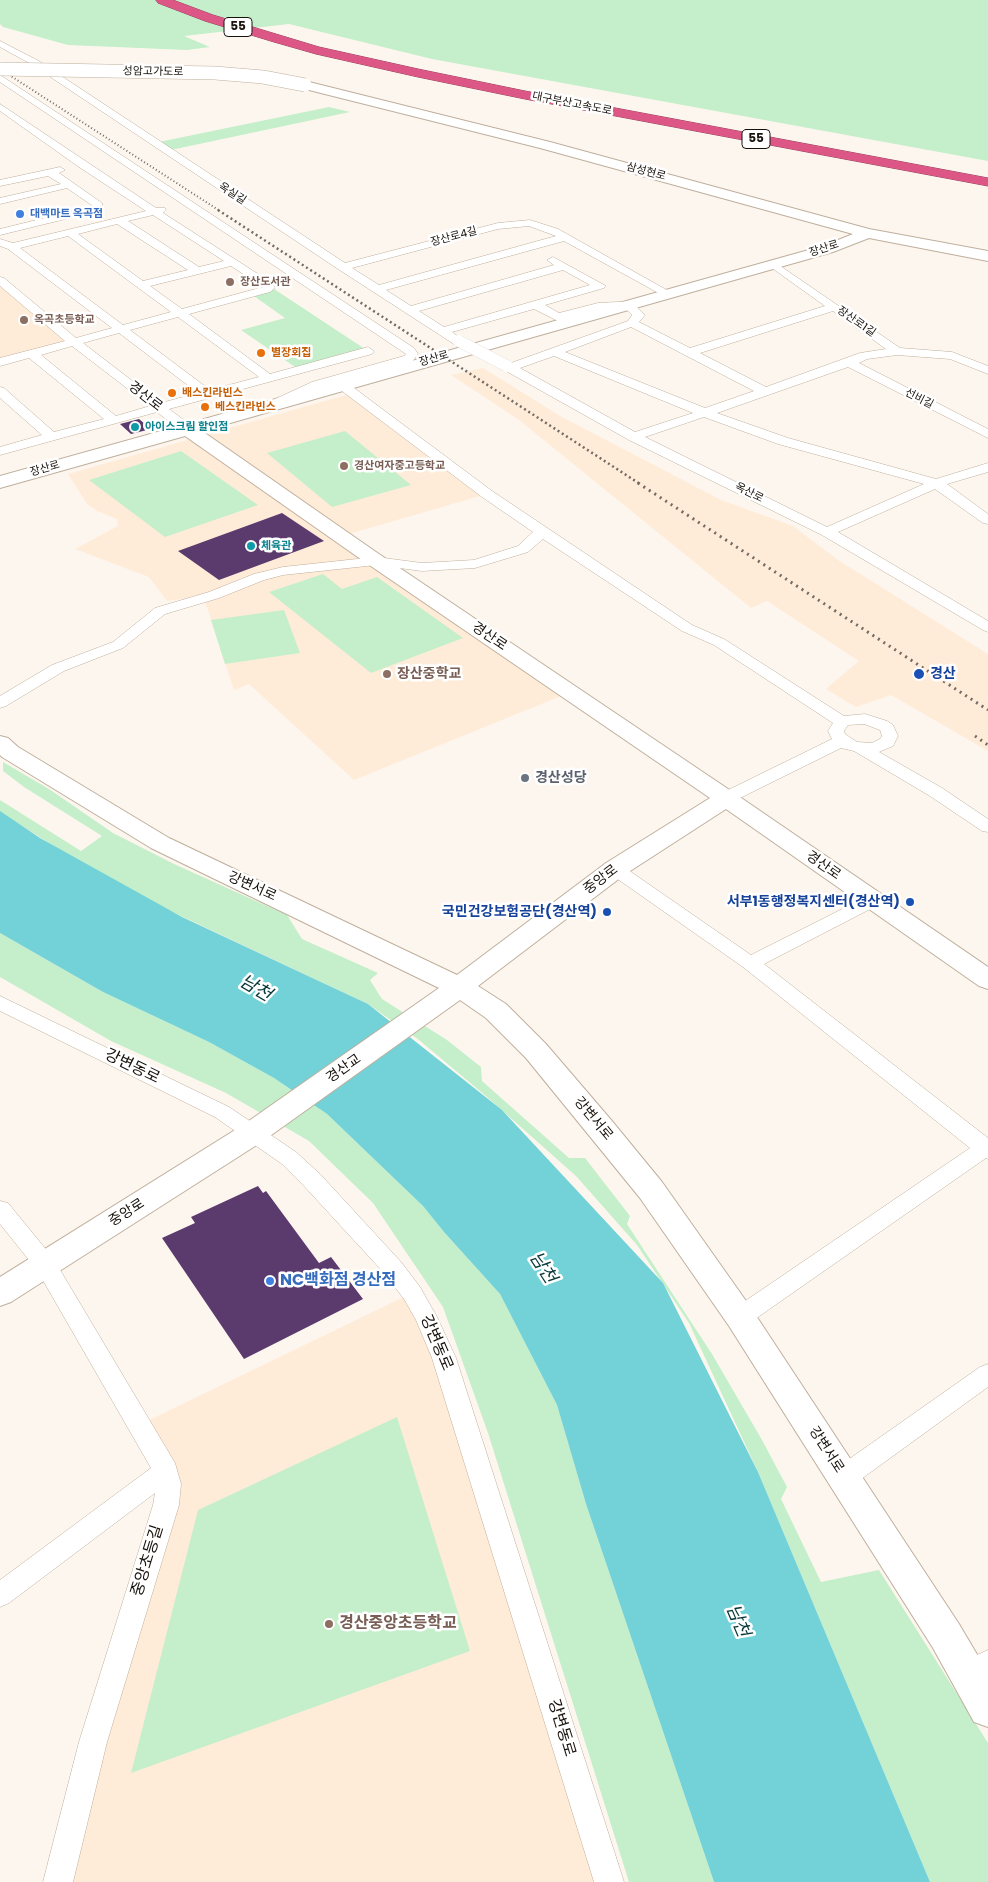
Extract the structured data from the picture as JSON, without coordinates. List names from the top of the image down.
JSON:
{
  "streets": {
    "highway": ["55", "대구부산고속도로"],
    "street": [
      "성암고가도로",
      "삼성현로",
      "옥실길",
      "장산로4길",
      "장산로",
      "장산로1길",
      "경산로",
      "선비길",
      "옥산로",
      "중앙로",
      "강변서로",
      "강변동로",
      "경산교",
      "중앙초등길"
    ]
  },
  "crossings": [
    ["성암고가도로", "삼성현로"],
    ["삼성현로", "장산로"],
    ["옥실길", "장산로4길"],
    ["옥실길", "옥산로"],
    ["장산로4길", "장산로"],
    ["장산로", "장산로1길"],
    ["장산로", "경산로"],
    ["장산로1길", "선비길"],
    ["경산로", "중앙로"],
    ["중앙로", "강변서로"],
    ["중앙로", "강변동로"],
    ["중앙로", "경산교"],
    ["중앙로", "중앙초등길"],
    ["강변동로", "경산교"]
  ],
  "water": ["남천"],
  "places": [
    "대백마트 옥곡점",
    "장산도서관",
    "옥곡초등학교",
    "별장회집",
    "배스킨라빈스",
    "베스킨라빈스",
    "아이스크림 할인점",
    "경산여자중고등학교",
    "체육관",
    "장산중학교",
    "경산",
    "경산성당",
    "서부1동행정복지센터(경산역)",
    "국민건강보험공단(경산역)",
    "NC백화점 경산점",
    "경산중앙초등학교"
  ]
}
